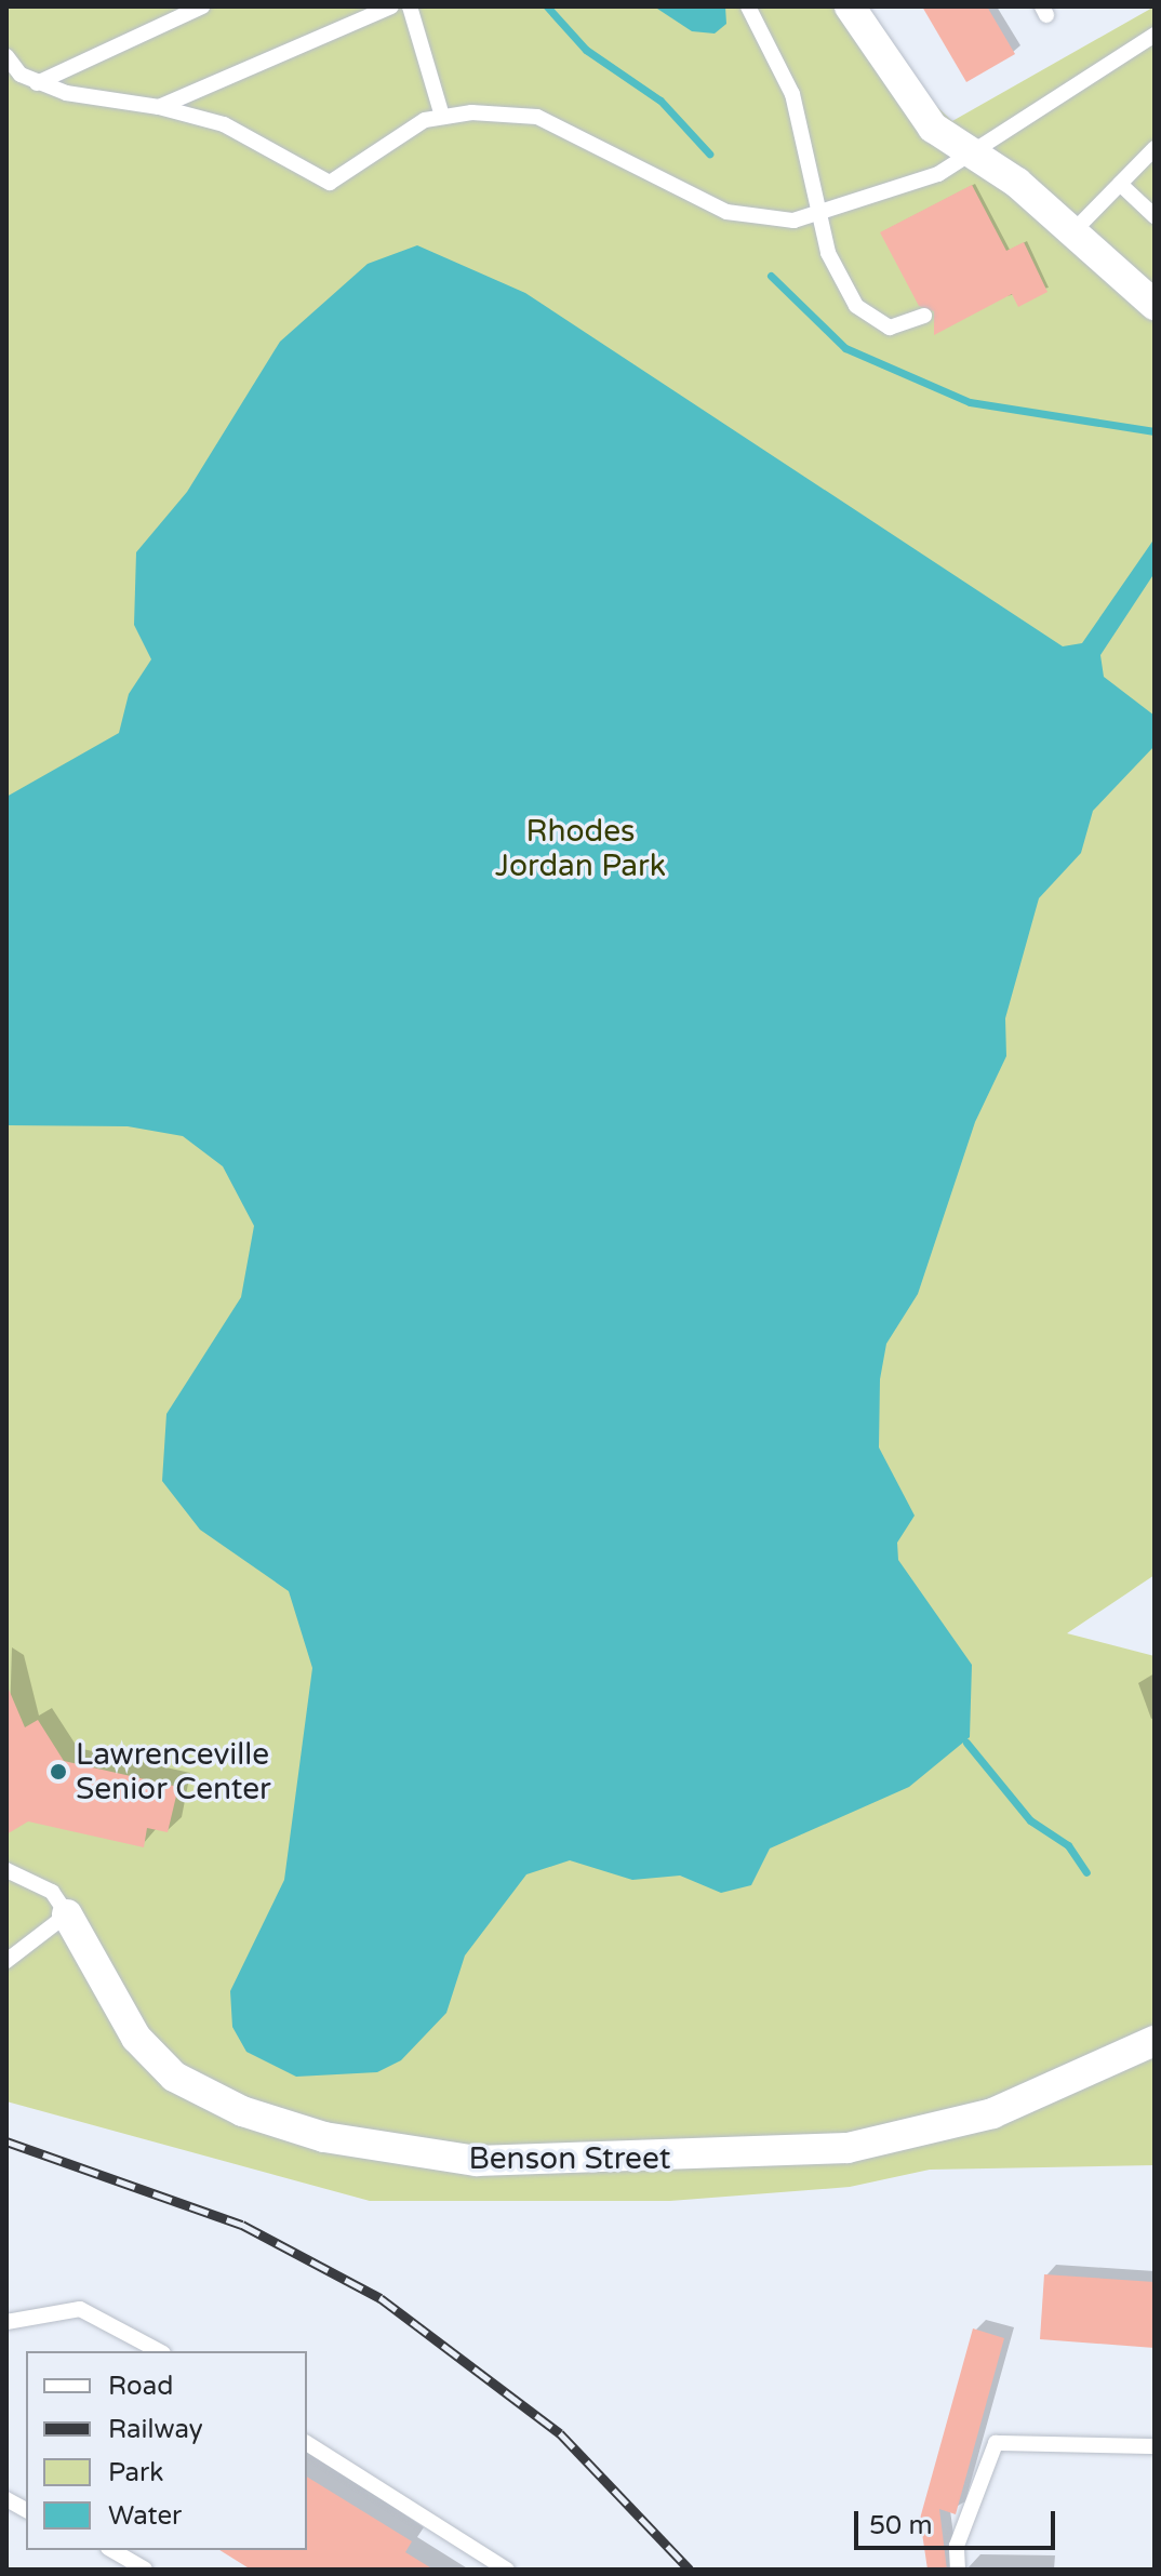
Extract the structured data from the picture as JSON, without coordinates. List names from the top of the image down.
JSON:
{
  "streets": {
    "street": ["Benson Street"]
  },
  "parks": ["Rhodes Jordan Park"],
  "places": ["Lawrenceville Senior Center"],
  "legend": [
    "Road",
    "Railway",
    "Park",
    "Water"
  ],
  "scale_bar": "50 m"
}
